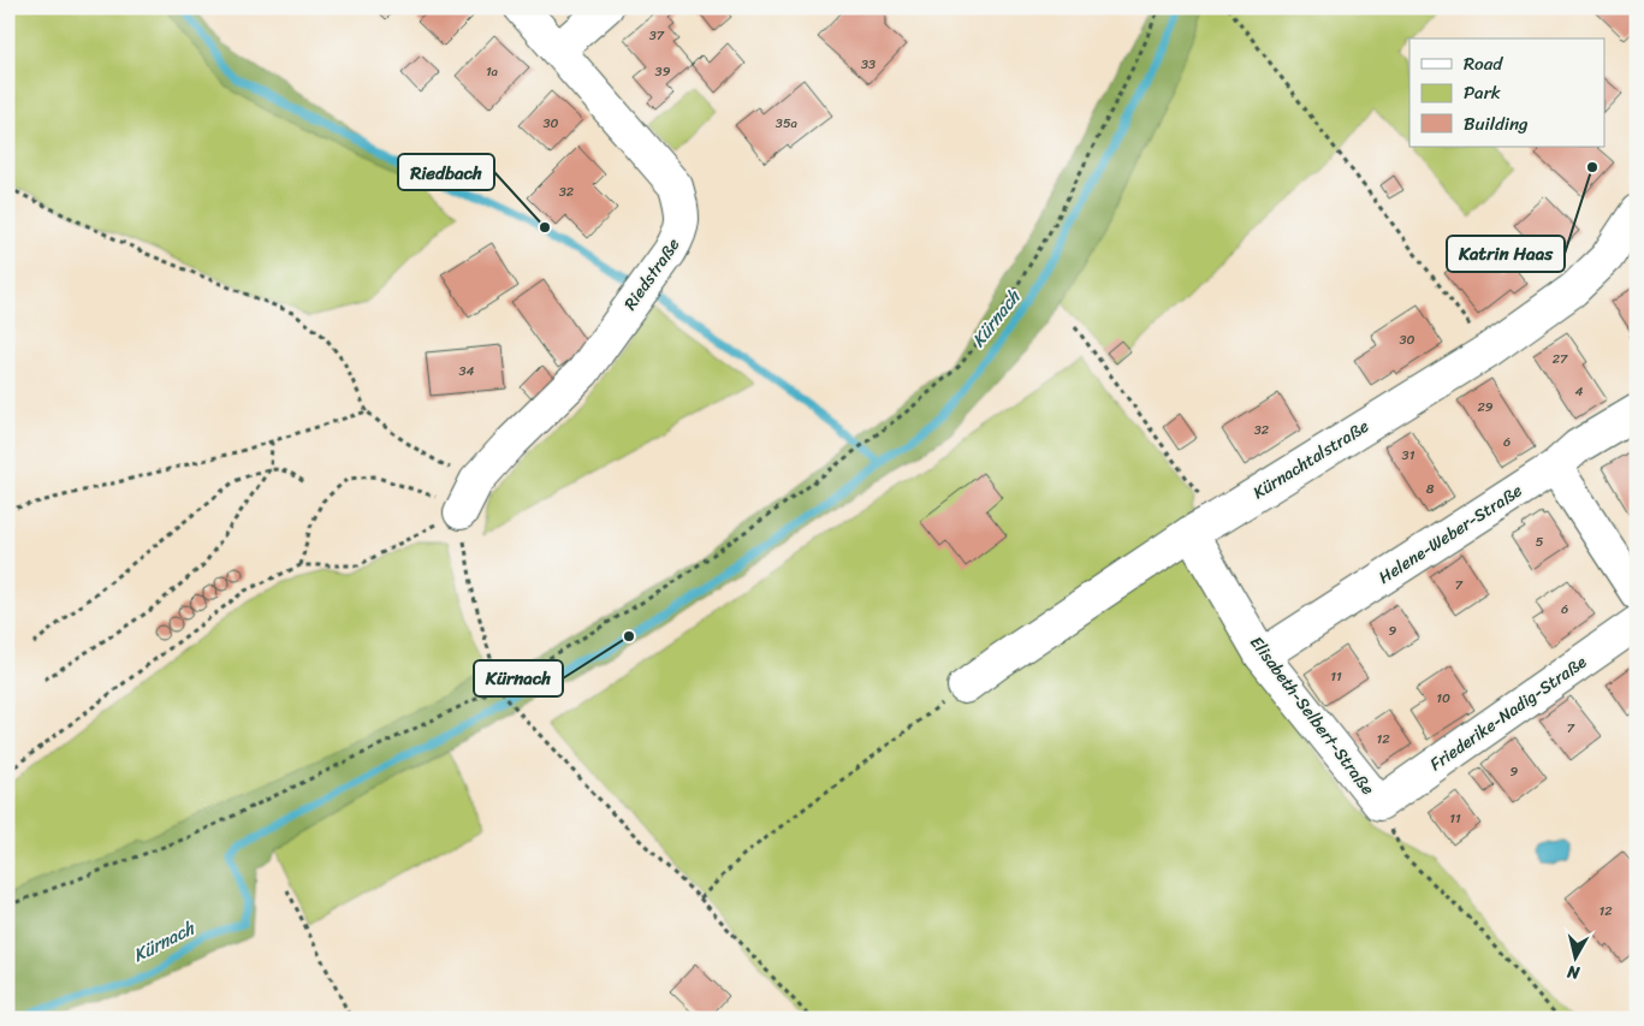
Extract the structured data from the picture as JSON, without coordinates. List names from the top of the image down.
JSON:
{
  "streets": {
    "street": [
      "Riedstraße",
      "Kürnachtalstraße",
      "Helene-Weber-Straße",
      "Friederike-Nadig-Straße",
      "Elisabeth-Selbert-Straße"
    ]
  },
  "crossings": [
    ["Kürnachtalstraße", "Elisabeth-Selbert-Straße"],
    ["Helene-Weber-Straße", "Elisabeth-Selbert-Straße"],
    ["Friederike-Nadig-Straße", "Elisabeth-Selbert-Straße"]
  ],
  "water": ["Kürnach"],
  "places": ["Katrin Haas", "Riedbach", "Kürnach"],
  "house_numbers": [
    "37",
    "33",
    "1a",
    "39",
    "30",
    "35a",
    "32",
    "30",
    "27",
    "34",
    "4",
    "29",
    "32",
    "6",
    "31",
    "8",
    "5",
    "7",
    "6",
    "9",
    "11",
    "10",
    "7",
    "12",
    "9",
    "11",
    "12"
  ],
  "legend": ["Road", "Park", "Building"],
  "north": "bottom"
}
